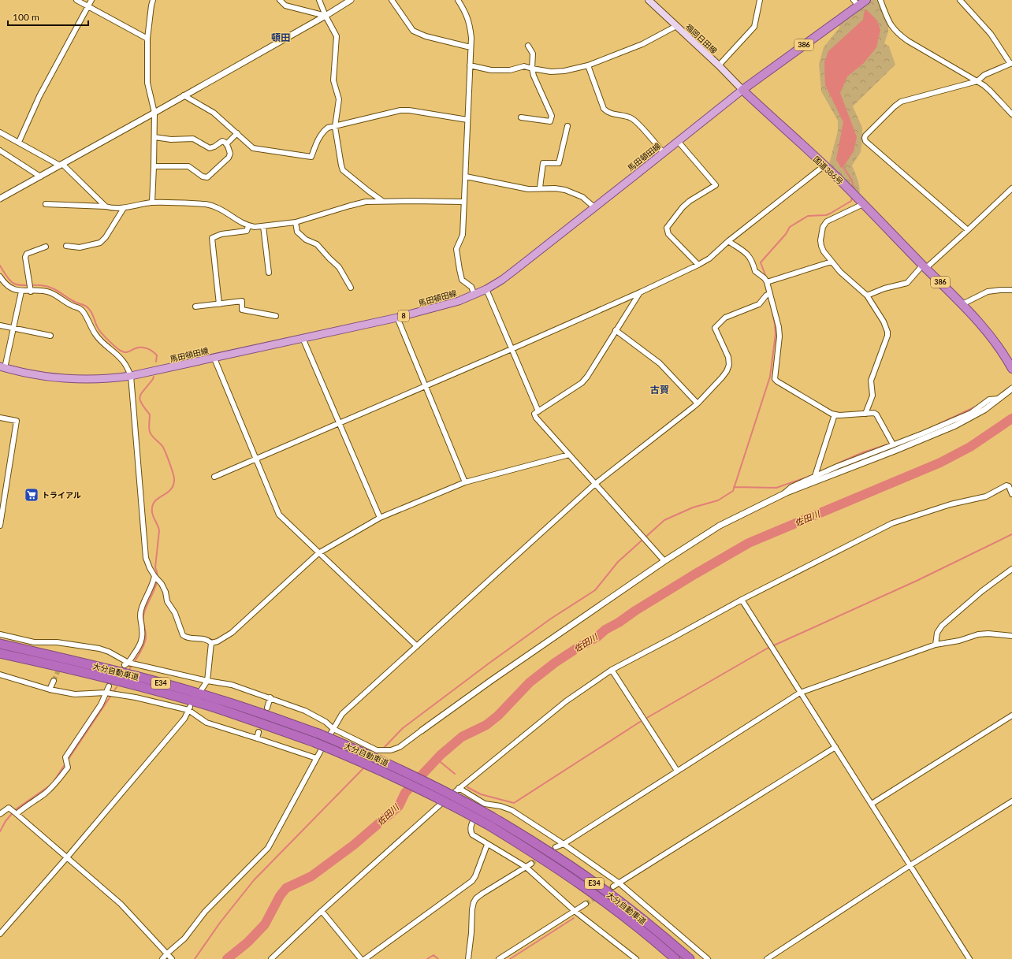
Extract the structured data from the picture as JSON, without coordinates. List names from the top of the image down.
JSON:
{
  "streets": {
    "highway": [
      "386",
      "国道386号",
      "大分自動車道",
      "E34"
    ],
    "main road": ["福岡日田線", "馬田頓田線", "8"]
  },
  "crossings": [
    ["福岡日田線", "386"],
    ["福岡日田線", "馬田頓田線"],
    ["福岡日田線", "国道386号"],
    ["386", "馬田頓田線"],
    ["386", "国道386号"],
    ["馬田頓田線", "国道386号"]
  ],
  "districts": ["頓田", "古賀"],
  "water": ["佐田川"],
  "places": {
    "supermarket": ["トライアル"]
  },
  "scale_bar": "100 m"
}
